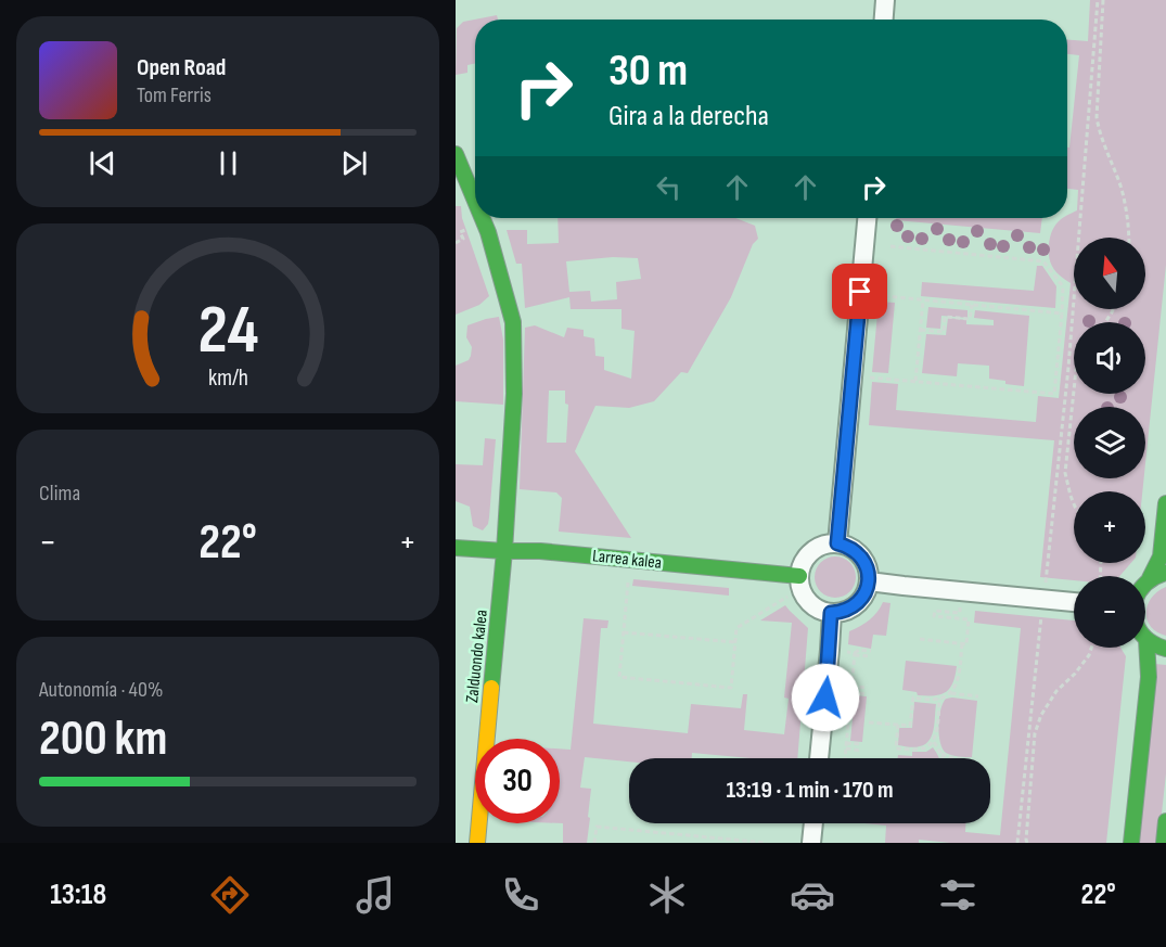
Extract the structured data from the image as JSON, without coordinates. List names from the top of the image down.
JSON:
{
  "streets": {
    "street": ["Larrea kalea", "Zalduondo kalea"]
  },
  "crossings": [
    ["Larrea kalea", "Zalduondo kalea"]
  ],
  "north": "top",
  "page": {
    "turn": ["30 m", "Gira a la derecha"],
    "song": ["Open Road", "Tom Ferris"],
    "map_buttons": ["+", "−"],
    "tile": [
      "Clima",
      ["Autonomía · 40%", "200 km"]
    ],
    "heat": ["−", "22°", "+"],
    "limit": "30",
    "trip": "13:19 · 1 min · 170 m",
    "tabs": ["13:18", "22°"],
    "gauge": ["24", "km/h"]
  }
}
